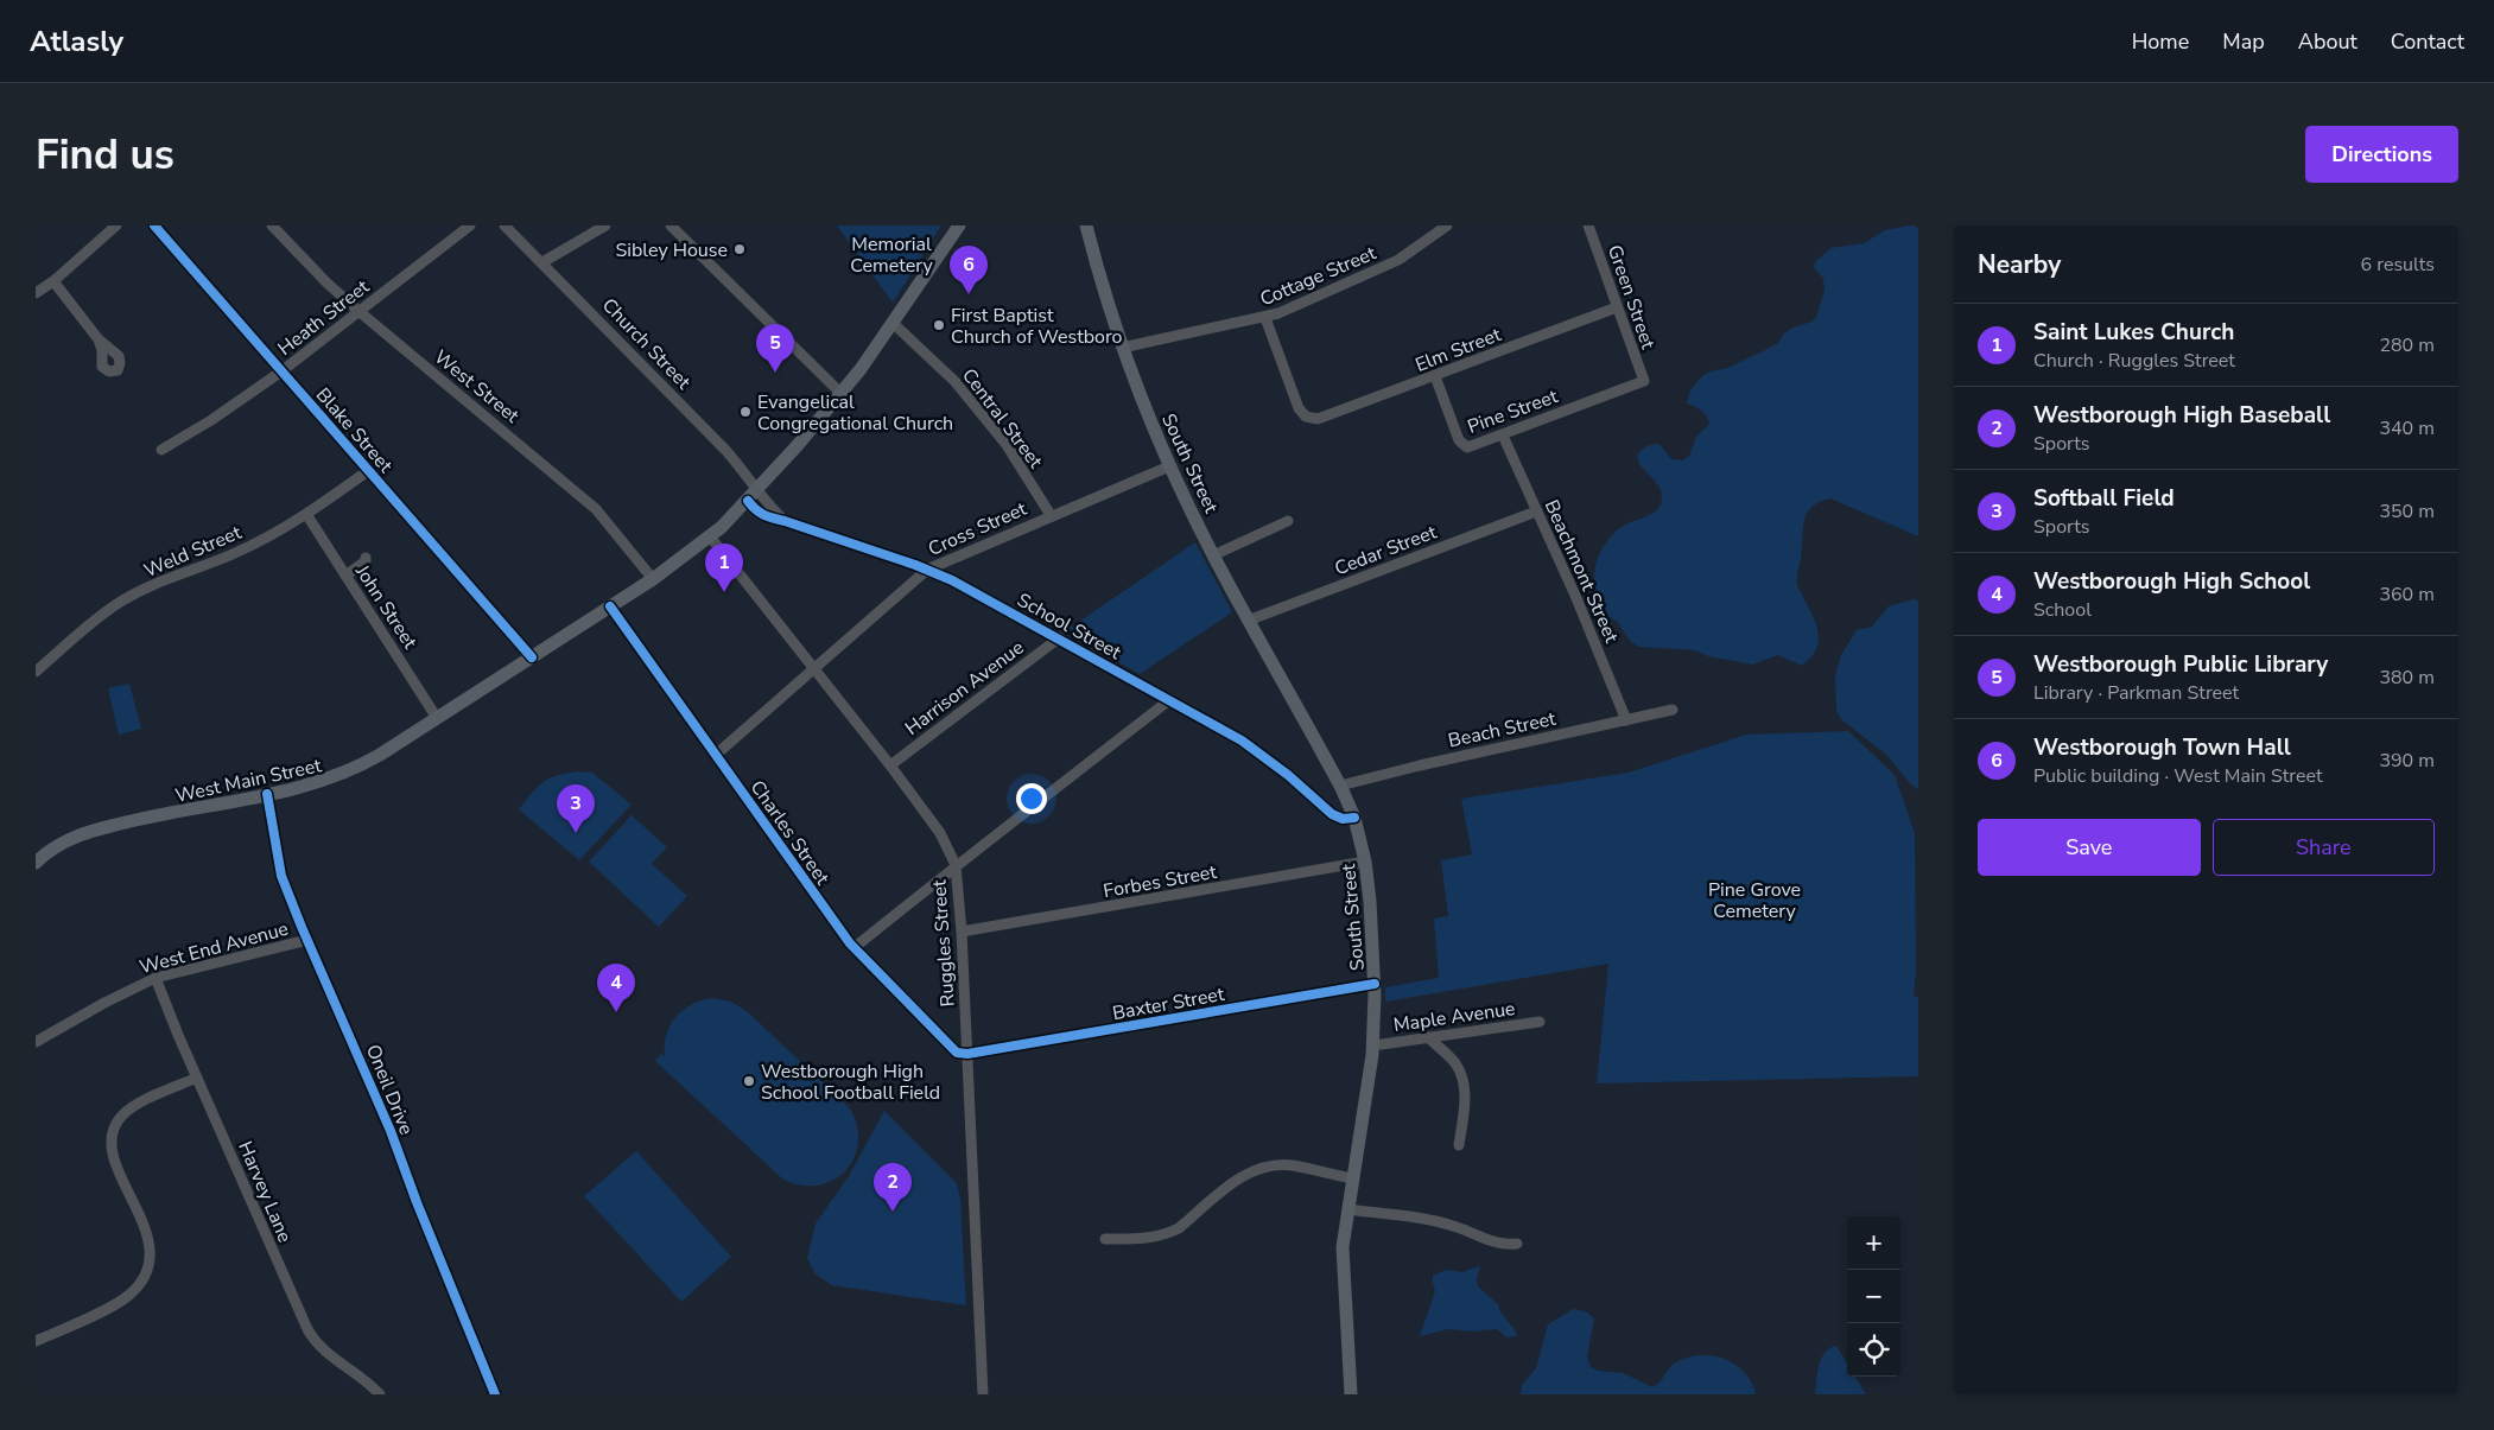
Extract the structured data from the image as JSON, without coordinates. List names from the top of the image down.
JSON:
{
  "streets": {
    "main road": ["South Street", "West Main Street"],
    "street": [
      "Cottage Street",
      "Green Street",
      "Heath Street",
      "Church Street",
      "Elm Street",
      "West Street",
      "Pine Street",
      "Central Street",
      "Blake Street",
      "Cross Street",
      "Cedar Street",
      "Weld Street",
      "Beachmont Street",
      "John Street",
      "School Street",
      "Harrison Avenue",
      "Beach Street",
      "Charles Street",
      "Forbes Street",
      "Ruggles Street",
      "West End Avenue",
      "Baxter Street",
      "Maple Avenue",
      "Oneil Drive",
      "Harvey Lane"
    ]
  },
  "crossings": [
    ["Cottage Street", "Elm Street"],
    ["Cottage Street", "South Street"],
    ["Green Street", "Elm Street"],
    ["Green Street", "Pine Street"],
    ["Heath Street", "West Street"],
    ["Heath Street", "Blake Street"],
    ["Church Street", "School Street"],
    ["Church Street", "West Main Street"],
    ["Elm Street", "Pine Street"],
    ["West Street", "West Main Street"],
    ["Pine Street", "Beachmont Street"],
    ["Central Street", "Cross Street"],
    ["Central Street", "West Main Street"],
    ["Blake Street", "Weld Street"],
    ["Blake Street", "West Main Street"],
    ["South Street", "Cross Street"],
    ["South Street", "Cedar Street"],
    ["South Street", "School Street"],
    ["South Street", "Beach Street"],
    ["South Street", "Forbes Street"],
    ["South Street", "Baxter Street"],
    ["South Street", "Maple Avenue"],
    ["Cross Street", "School Street"],
    ["Cross Street", "Charles Street"],
    ["Cross Street", "Ruggles Street"],
    ["Cedar Street", "Beachmont Street"],
    ["Weld Street", "John Street"],
    ["Beachmont Street", "Beach Street"],
    ["John Street", "West Main Street"],
    ["School Street", "Harrison Avenue"],
    ["School Street", "West Main Street"],
    ["Harrison Avenue", "Ruggles Street"],
    ["West Main Street", "Charles Street"],
    ["West Main Street", "Ruggles Street"],
    ["West Main Street", "Oneil Drive"],
    ["Charles Street", "Ruggles Street"],
    ["Charles Street", "Baxter Street"],
    ["Forbes Street", "Ruggles Street"],
    ["Ruggles Street", "Baxter Street"],
    ["West End Avenue", "Oneil Drive"],
    ["West End Avenue", "Harvey Lane"]
  ],
  "parks": ["Memorial Cemetery", "Pine Grove Cemetery"],
  "places": [
    "Sibley House",
    "First Baptist Church of Westboro",
    "Evangelical Congregational Church",
    "Westborough High School Football Field"
  ],
  "page": {
    "header": "Atlasly",
    "nav": [
      "Home",
      "Map",
      "About",
      "Contact"
    ],
    "buttons": [
      "Directions",
      ["Save", "Share"]
    ],
    "title": "Find us",
    "heading": ["Nearby", "6 results"],
    "pins": [
      "6",
      "5",
      "1",
      "3",
      "4",
      "2"
    ],
    "list": [
      {
        "mark": "1",
        "name": "Saint Lukes Church",
        "note": "Church · Ruggles Street",
        "value": "280 m"
      },
      {
        "mark": "2",
        "name": "Westborough High Baseball",
        "note": "Sports",
        "value": "340 m"
      },
      {
        "mark": "3",
        "name": "Softball Field",
        "note": "Sports",
        "value": "350 m"
      },
      {
        "mark": "4",
        "name": "Westborough High School",
        "note": "School",
        "value": "360 m"
      },
      {
        "mark": "5",
        "name": "Westborough Public Library",
        "note": "Library · Parkman Street",
        "value": "380 m"
      },
      {
        "mark": "6",
        "name": "Westborough Town Hall",
        "note": "Public building · West Main Street",
        "value": "390 m"
      }
    ],
    "map_buttons": ["+", "−"]
  }
}
